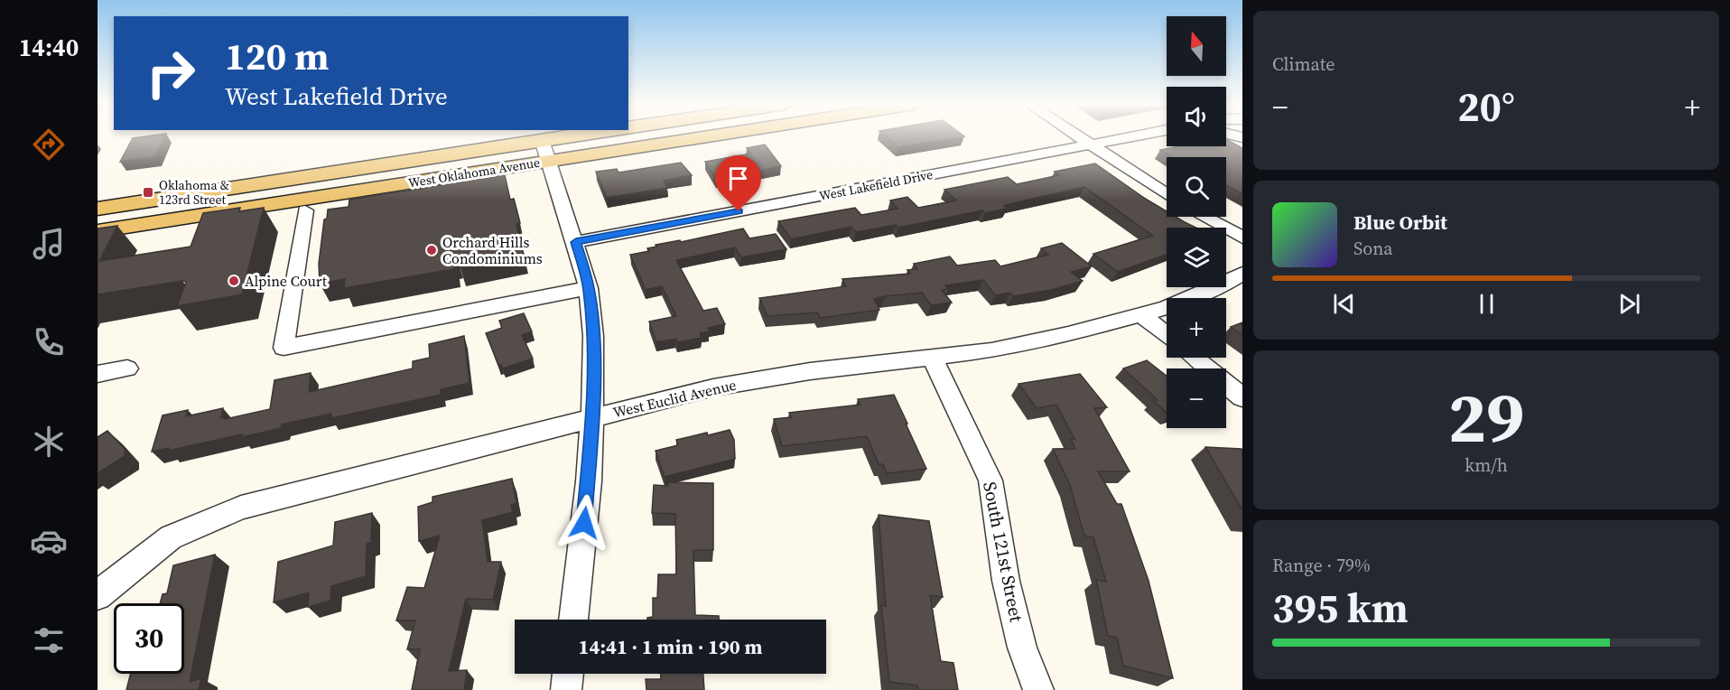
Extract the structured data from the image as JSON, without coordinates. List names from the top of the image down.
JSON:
{
  "streets": {
    "main road": ["West Oklahoma Avenue"],
    "street": ["West Lakefield Drive", "West Euclid Avenue", "South 121st Street"]
  },
  "crossings": [
    ["West Euclid Avenue", "South 121st Street"]
  ],
  "places": {
    "transit": ["Oklahoma & 123rd Street"],
    "other": ["Orchard Hills Condominiums", "Alpine Court"]
  },
  "north": "top",
  "page": {
    "tabs": "14:40",
    "tile": [
      "Climate",
      ["29", "km/h"],
      ["Range · 79%", "395 km"]
    ],
    "map_buttons": ["+", "−"],
    "turn": ["120 m", "West Lakefield Drive"],
    "heat": ["−", "20°", "+"],
    "song": ["Blue Orbit", "Sona"],
    "limit": "30",
    "trip": "14:41 · 1 min · 190 m"
  }
}
